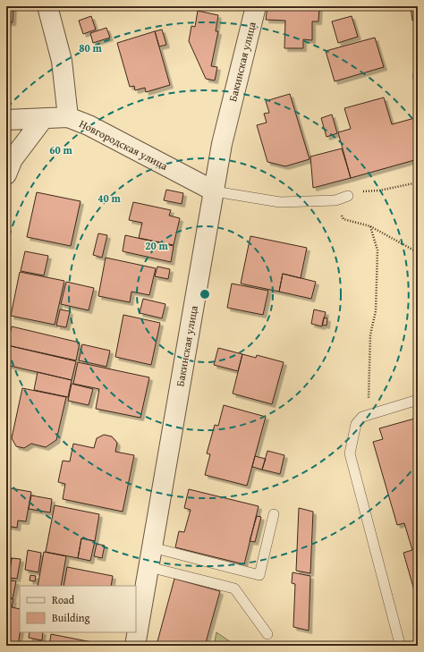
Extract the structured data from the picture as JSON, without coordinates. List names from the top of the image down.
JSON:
{
  "streets": {
    "street": ["Бакинская улица", "Новгородская улица"]
  },
  "crossings": [
    ["Бакинская улица", "Новгородская улица"]
  ],
  "legend": ["Road", "Building"],
  "rings": [
    "80 m",
    "60 m",
    "40 m",
    "20 m"
  ]
}
